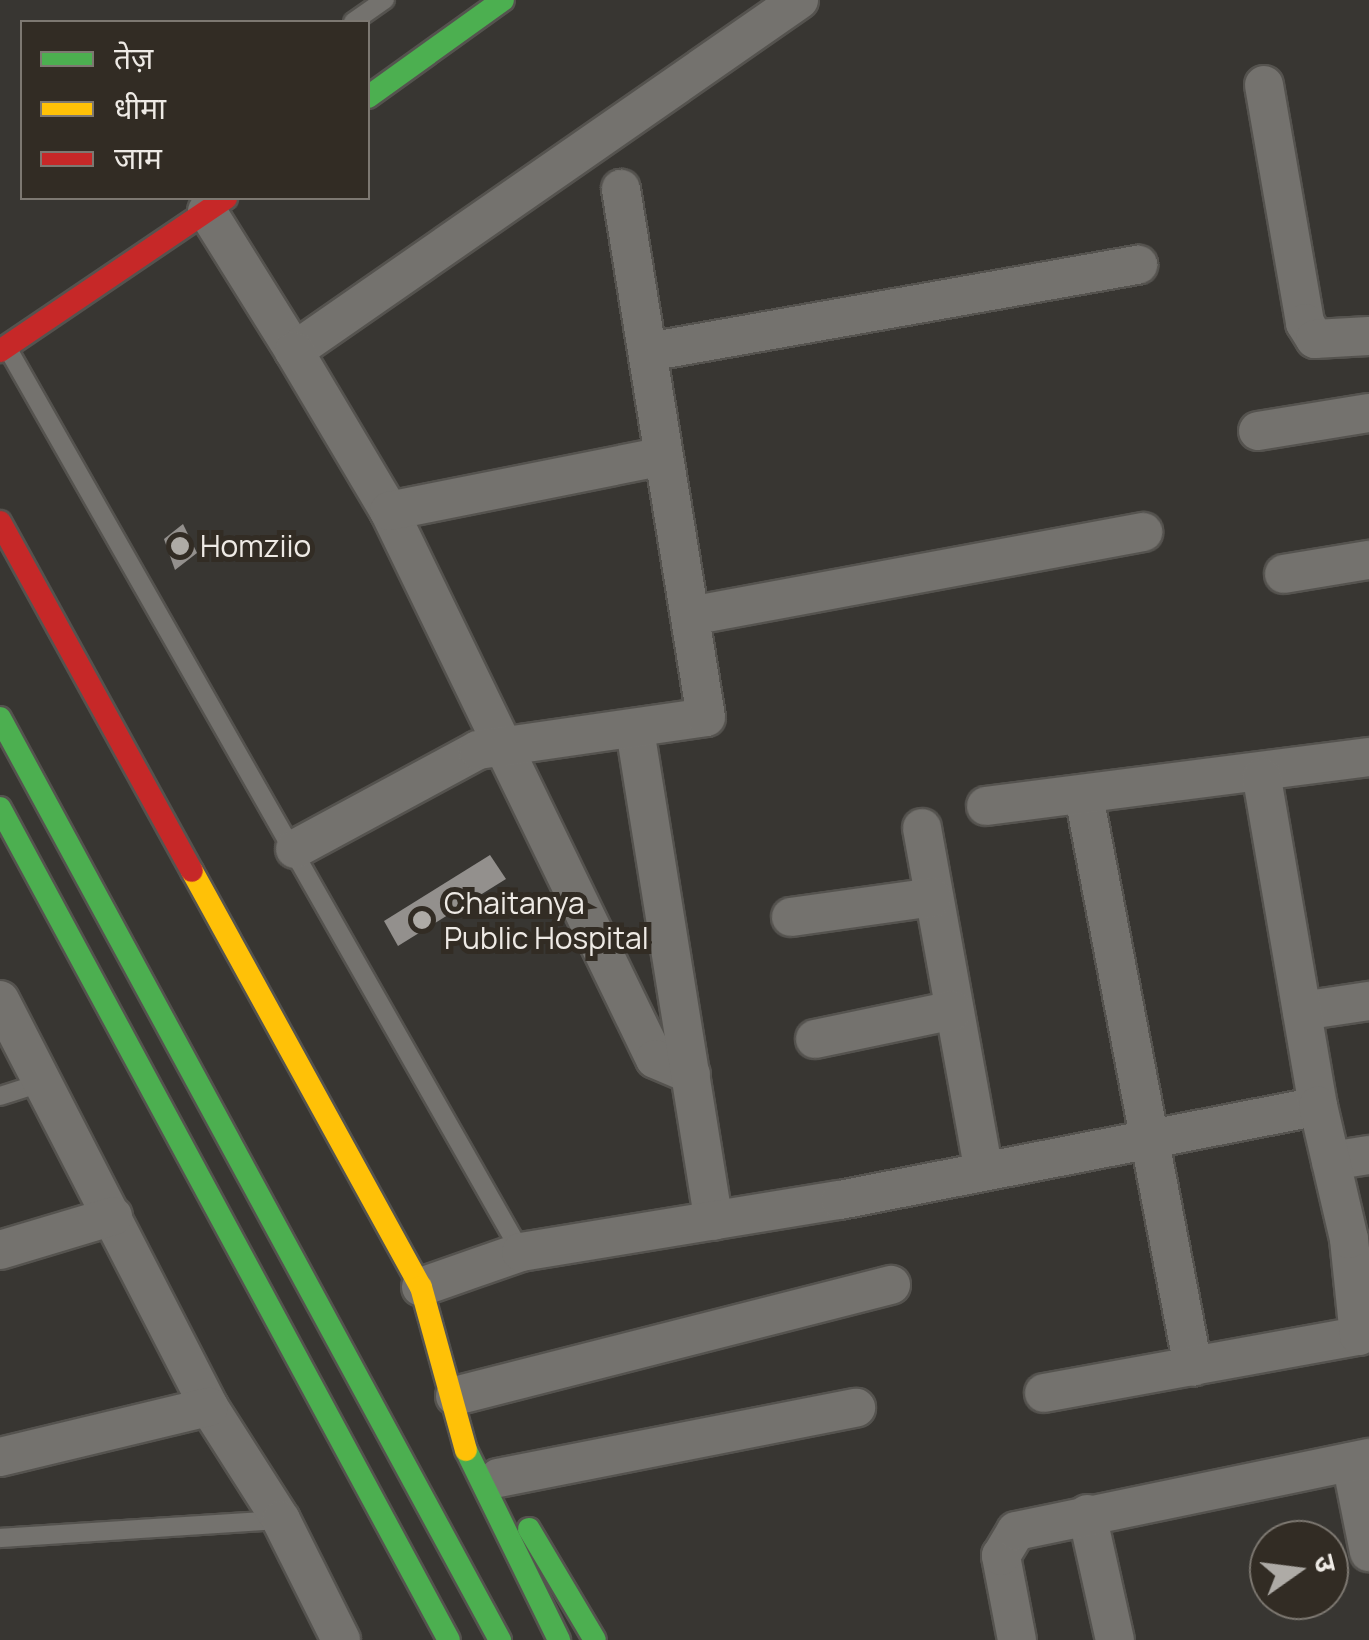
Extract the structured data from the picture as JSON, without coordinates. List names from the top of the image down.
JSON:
{
  "places": ["Homziio", "Chaitanya Public Hospital"],
  "legend": ["तेज़", "धीमा", "जाम"],
  "north": "right"
}
